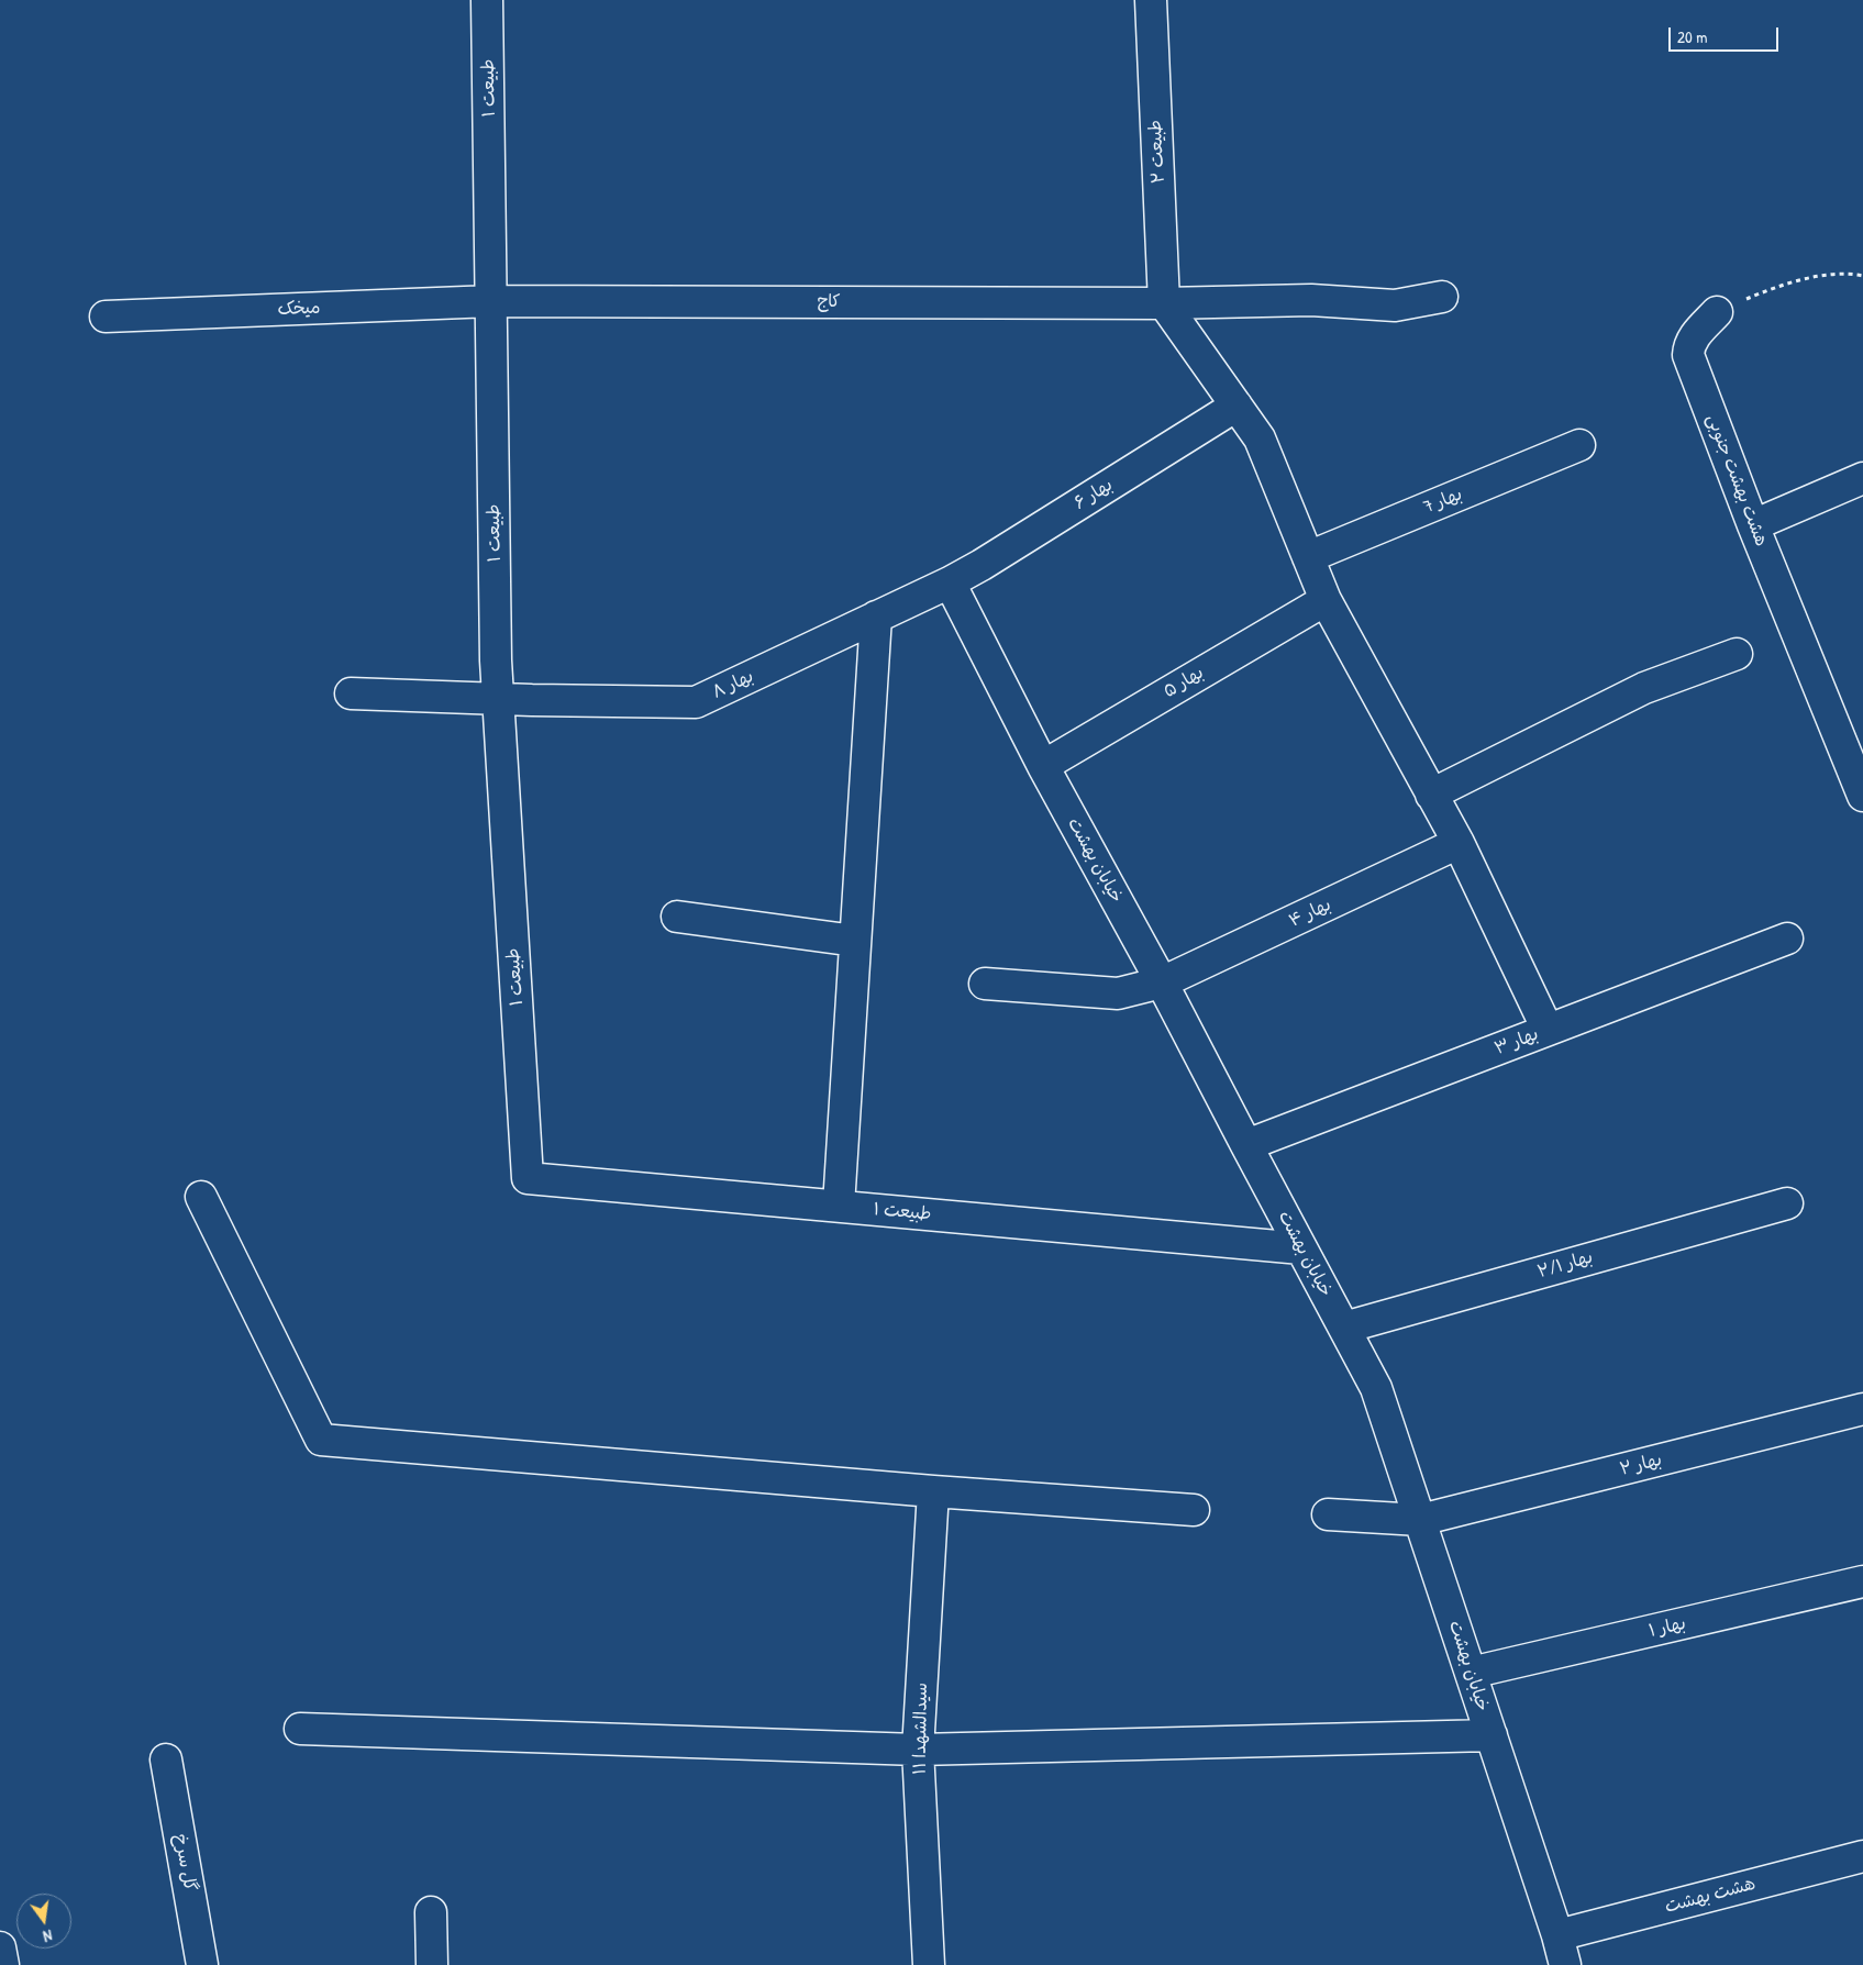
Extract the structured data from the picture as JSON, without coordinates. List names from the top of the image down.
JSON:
{
  "streets": {
    "street": [
      "طبیعت ۱",
      "طبیعت ۲",
      "کاج",
      "میخک",
      "هشت بهشت جنوبی",
      "بهار ۶",
      "بهار 7",
      "بهار ۵",
      "بهار ۸",
      "خیابان بهشت",
      "بهار ۴",
      "بهار ۳",
      "بهار ۲/۱",
      "بهار ۲",
      "بهار ۱",
      "سیدالشهدا ۱۱",
      "گل سرخ",
      "هشت بهشت"
    ]
  },
  "crossings": [
    ["طبیعت ۱", "کاج"],
    ["طبیعت ۱", "میخک"],
    ["طبیعت ۱", "بهار ۸"],
    ["طبیعت ۱", "خیابان بهشت"],
    ["طبیعت ۲", "کاج"],
    ["کاج", "میخک"],
    ["بهار ۶", "بهار ۸"],
    ["بهار ۶", "خیابان بهشت"],
    ["بهار ۵", "خیابان بهشت"],
    ["بهار ۸", "خیابان بهشت"],
    ["خیابان بهشت", "بهار ۴"],
    ["خیابان بهشت", "بهار ۳"],
    ["خیابان بهشت", "بهار ۲/۱"],
    ["خیابان بهشت", "بهار ۲"],
    ["خیابان بهشت", "بهار ۱"],
    ["خیابان بهشت", "هشت بهشت"]
  ],
  "scale_bar": "20 m",
  "north": "bottom"
}
